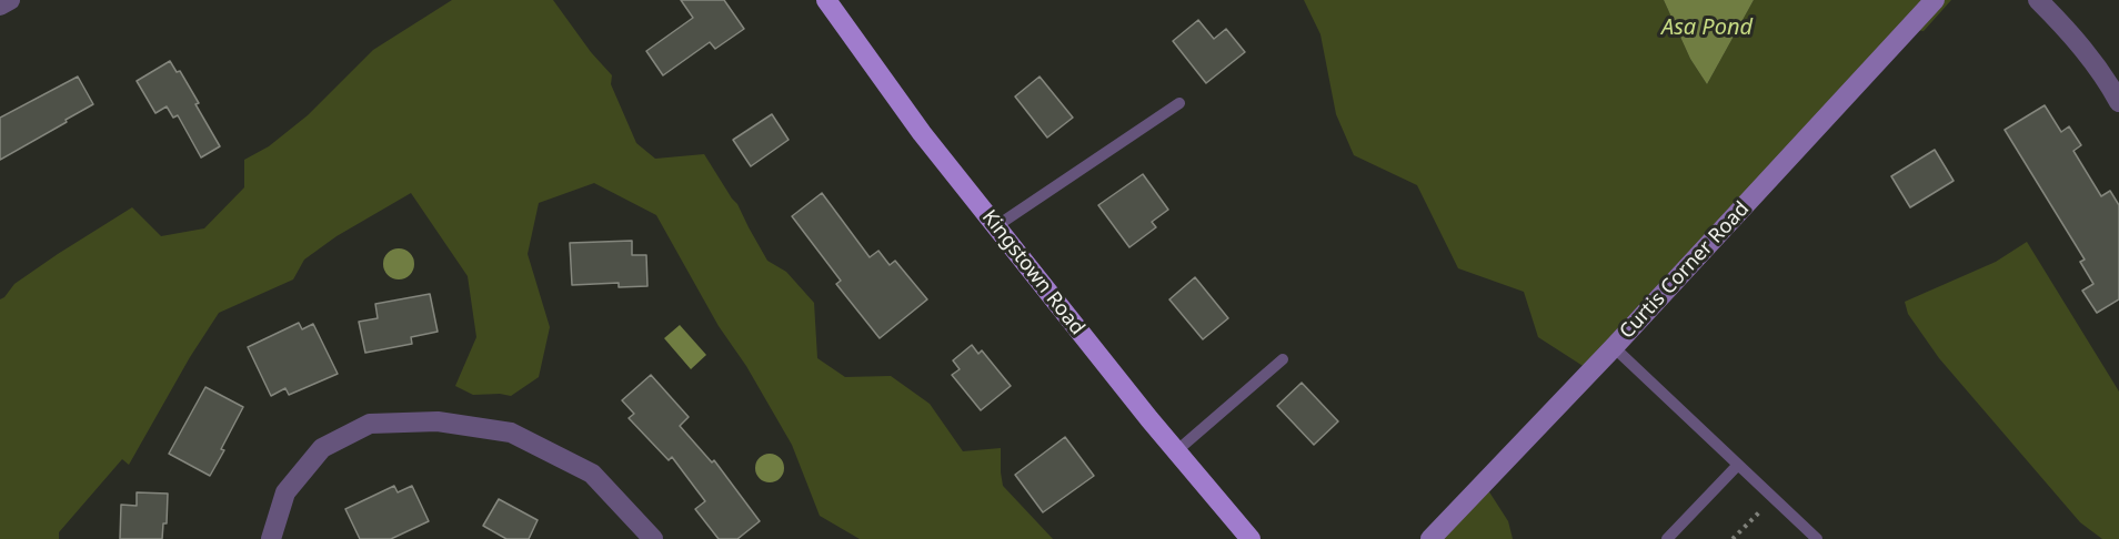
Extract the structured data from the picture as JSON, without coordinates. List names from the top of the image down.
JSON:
{
  "streets": {
    "main road": ["Kingstown Road"],
    "street": ["Curtis Corner Road"]
  },
  "water": ["Asa Pond"]
}
